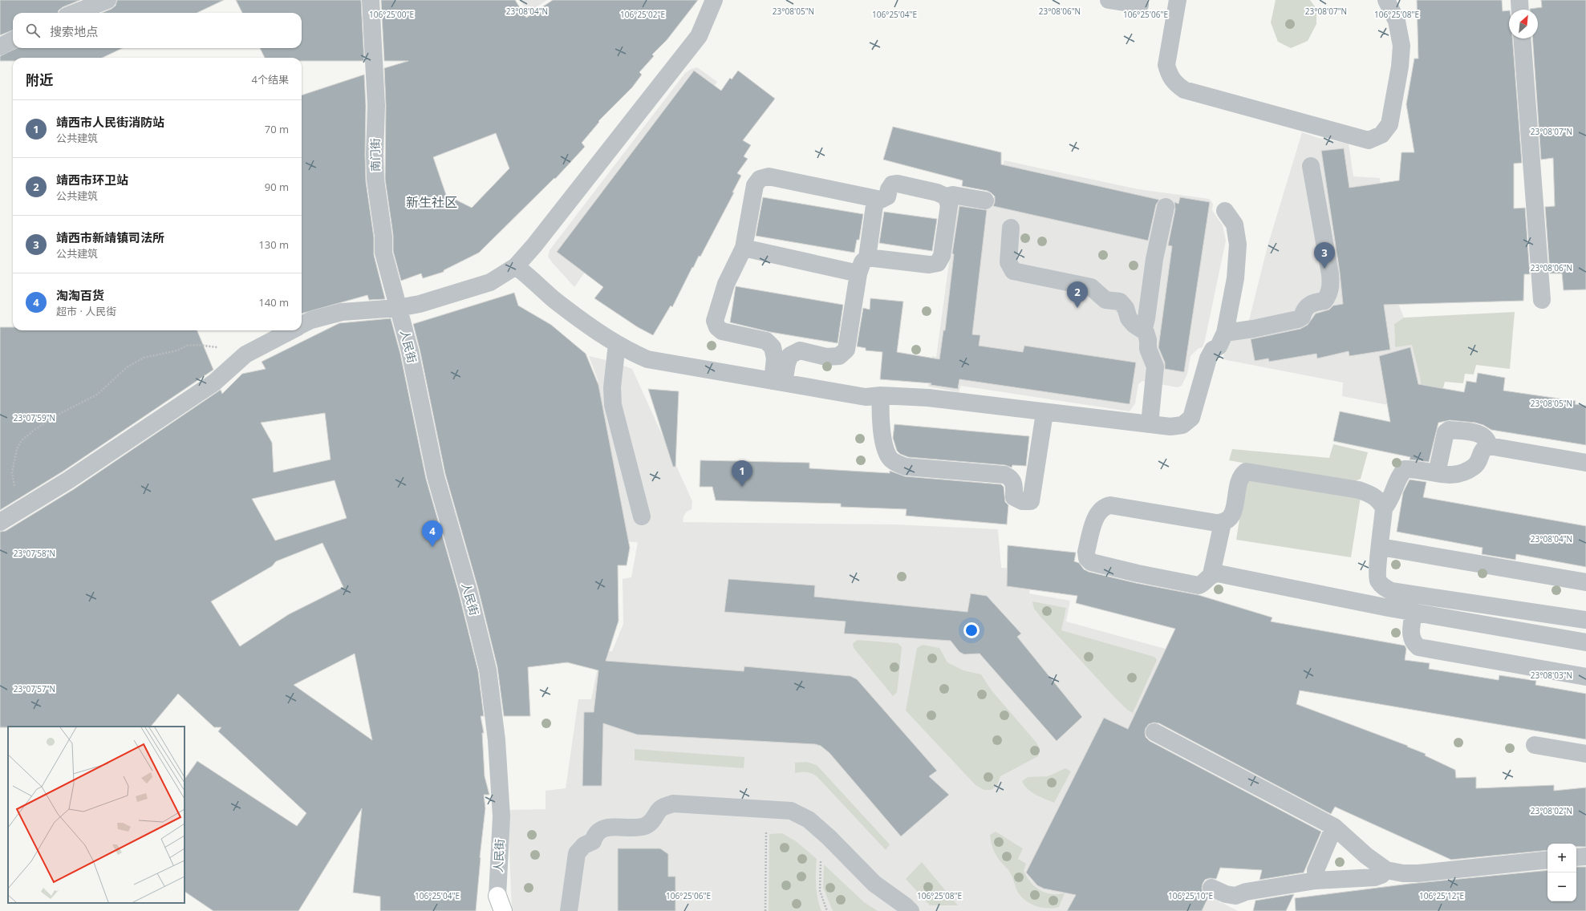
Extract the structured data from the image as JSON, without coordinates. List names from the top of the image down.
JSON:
{
  "streets": {
    "street": ["南门街", "人民街"]
  },
  "crossings": [
    ["南门街", "人民街"]
  ],
  "districts": ["新生社区"],
  "north": "top right",
  "page": {
    "search": "搜索地点",
    "heading": ["附近", "4个结果"],
    "list": [
      {
        "mark": "1",
        "name": "靖西市人民街消防站",
        "note": "公共建筑",
        "value": "70 m"
      },
      {
        "mark": "2",
        "name": "靖西市环卫站",
        "note": "公共建筑",
        "value": "90 m"
      },
      {
        "mark": "3",
        "name": "靖西市新靖镇司法所",
        "note": "公共建筑",
        "value": "130 m"
      },
      {
        "mark": "4",
        "name": "淘淘百货",
        "note": "超市 · 人民街",
        "value": "140 m"
      }
    ],
    "pins": [
      "3",
      "2",
      "1",
      "4"
    ],
    "map_buttons": ["+", "−"]
  },
  "coordinates": [
    "23°08'04\"N",
    "23°08'05\"N",
    "23°08'06\"N",
    "23°08'07\"N",
    "106°25'00\"E",
    "106°25'02\"E",
    "106°25'04\"E",
    "106°25'06\"E",
    "106°25'08\"E",
    "23°07'59\"N",
    "23°07'58\"N",
    "23°08'03\"N",
    "23°07'57\"N",
    "23°08'02\"N",
    "106°25'10\"E",
    "106°25'12\"E"
  ]
}
